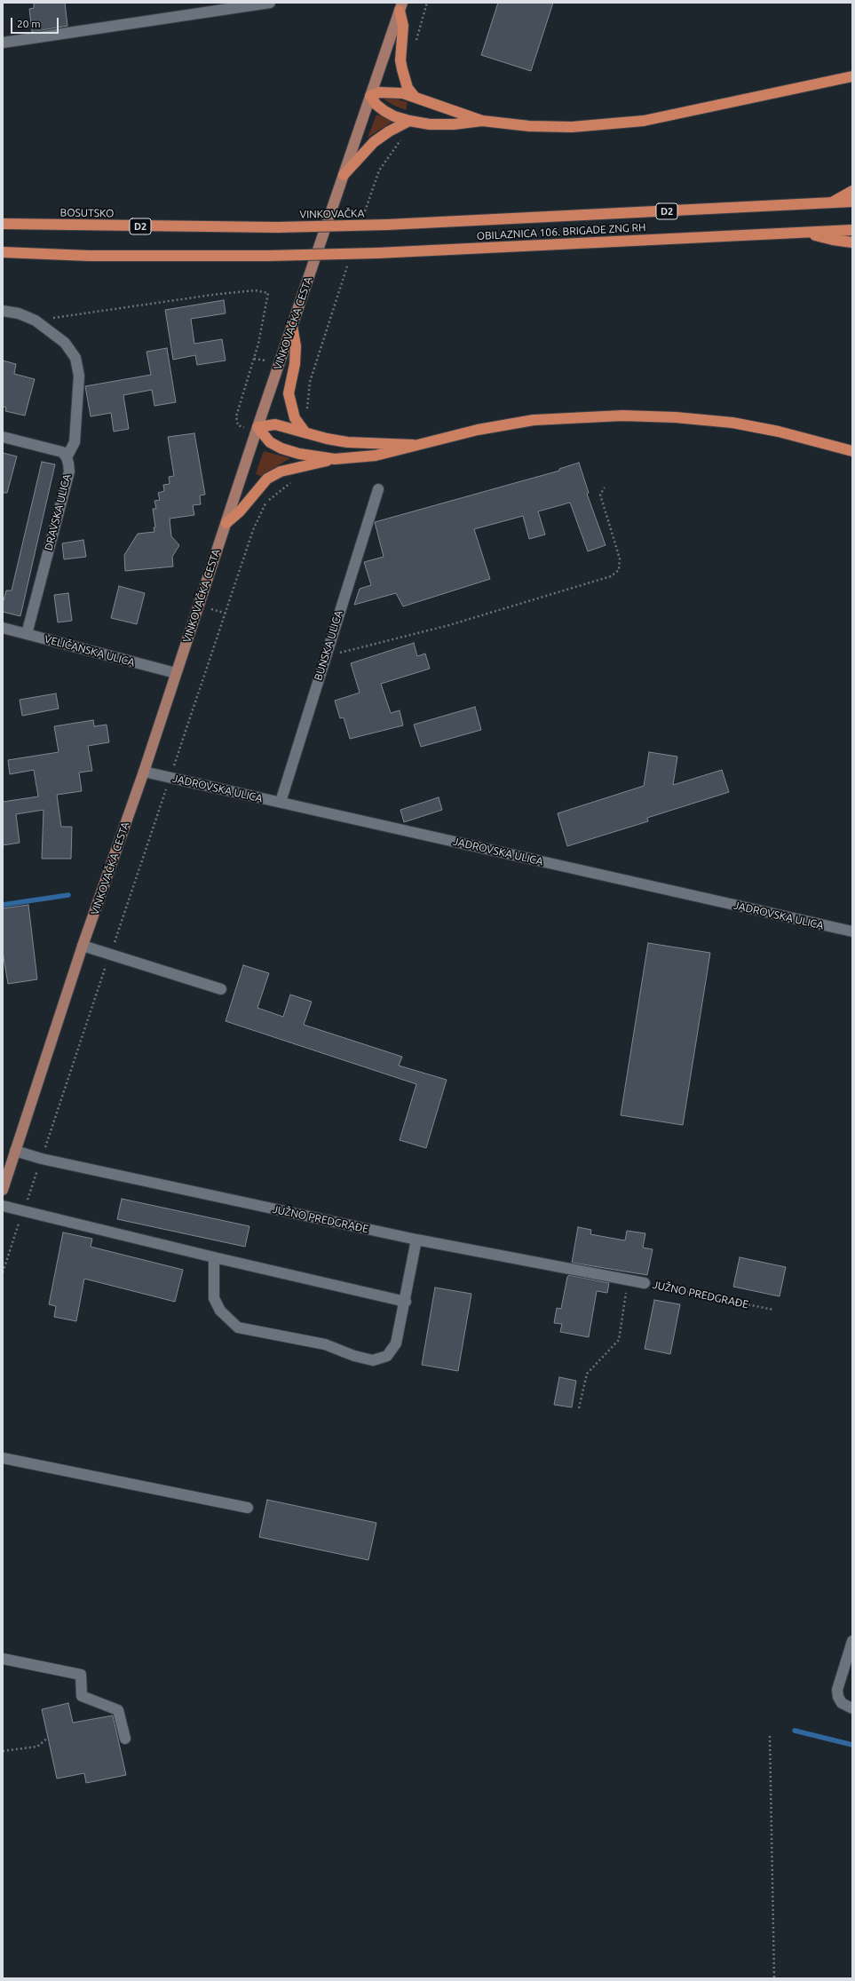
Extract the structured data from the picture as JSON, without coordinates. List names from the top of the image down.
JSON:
{
  "streets": {
    "highway": [
      "D2",
      "BOSUTSKO",
      "VINKOVAČKA",
      "OBILAZNICA 106. BRIGADE ZNG RH"
    ],
    "main road": ["VINKOVAČKA CESTA"],
    "street": [
      "DRAVSKA ULICA",
      "BUNSKA ULICA",
      "VELIČANSKA ULICA",
      "JADROVSKA ULICA",
      "JUŽNO PREDGRAĐE"
    ]
  },
  "crossings": [
    ["BOSUTSKO", "VINKOVAČKA"],
    ["VINKOVAČKA", "OBILAZNICA 106. BRIGADE ZNG RH"],
    ["VINKOVAČKA CESTA", "VELIČANSKA ULICA"],
    ["VINKOVAČKA CESTA", "JADROVSKA ULICA"],
    ["VINKOVAČKA CESTA", "JUŽNO PREDGRAĐE"],
    ["DRAVSKA ULICA", "VELIČANSKA ULICA"],
    ["BUNSKA ULICA", "JADROVSKA ULICA"]
  ],
  "scale_bar": "20 m"
}
